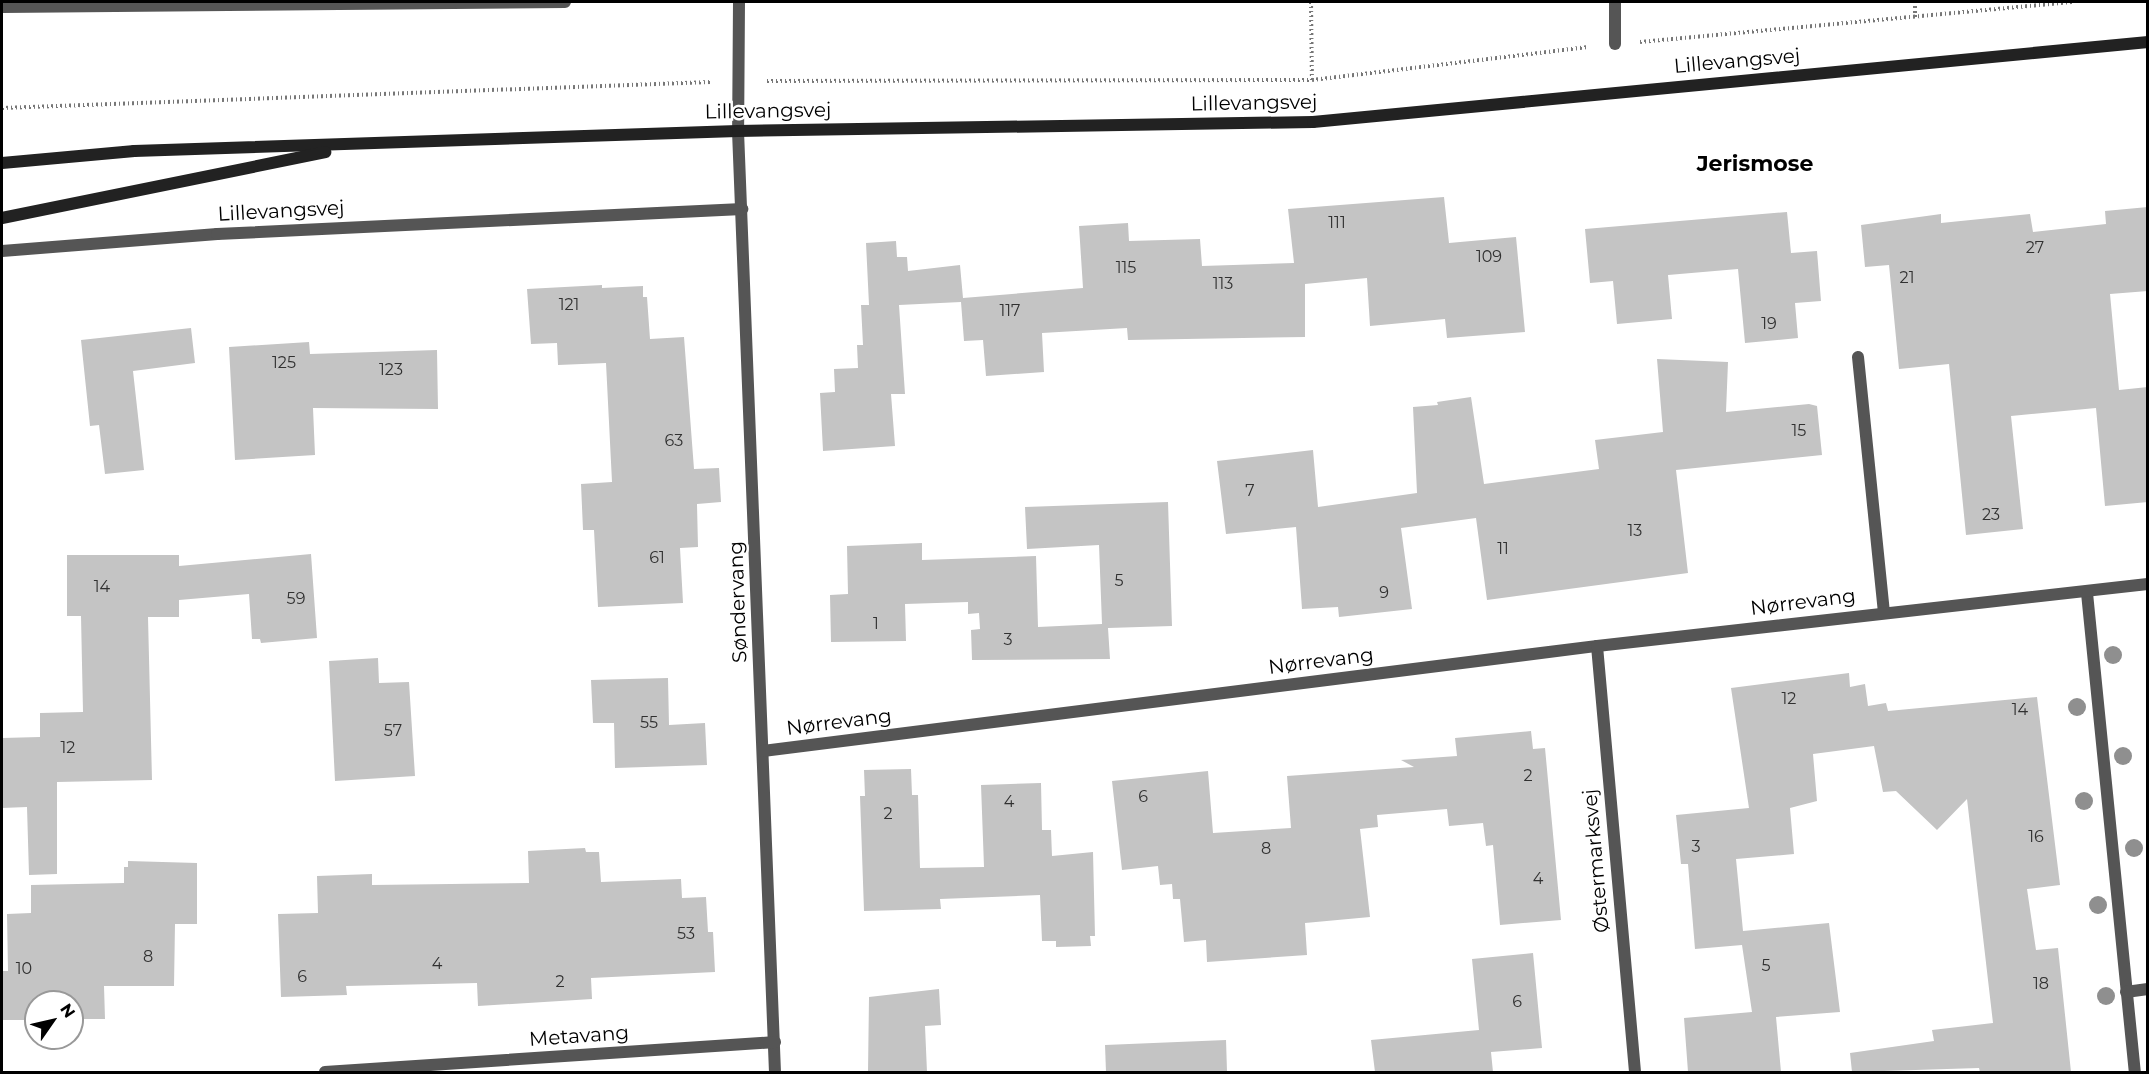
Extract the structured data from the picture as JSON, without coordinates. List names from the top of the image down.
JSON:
{
  "streets": {
    "street": [
      "Lillevangsvej",
      "Søndervang",
      "Nørrevang",
      "Østermarksvej",
      "Metavang"
    ]
  },
  "crossings": [
    ["Lillevangsvej", "Søndervang"],
    ["Søndervang", "Nørrevang"],
    ["Søndervang", "Metavang"],
    ["Nørrevang", "Østermarksvej"]
  ],
  "districts": ["Jerismose"],
  "house_numbers": [
    "111",
    "27",
    "109",
    "115",
    "21",
    "113",
    "121",
    "117",
    "19",
    "125",
    "123",
    "15",
    "63",
    "7",
    "23",
    "13",
    "11",
    "61",
    "5",
    "14",
    "9",
    "59",
    "1",
    "3",
    "12",
    "14",
    "55",
    "57",
    "12",
    "2",
    "6",
    "4",
    "2",
    "16",
    "3",
    "8",
    "4",
    "53",
    "8",
    "4",
    "5",
    "10",
    "6",
    "2",
    "18",
    "6"
  ],
  "north": "top right"
}
